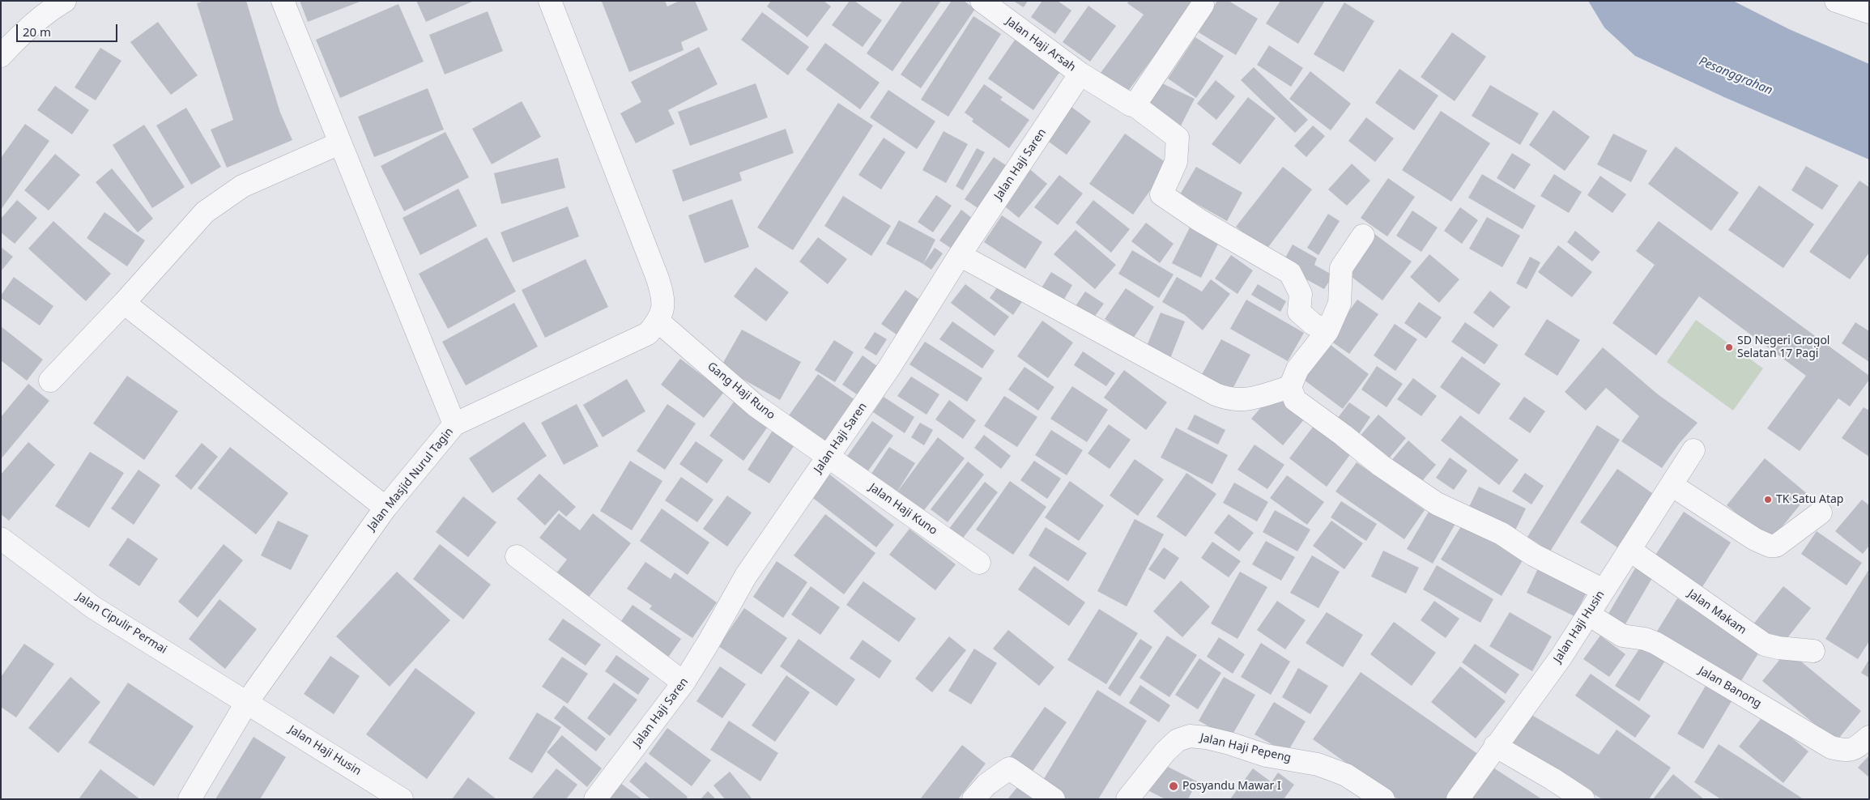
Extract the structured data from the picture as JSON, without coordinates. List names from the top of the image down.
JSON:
{
  "streets": {
    "street": [
      "Jalan Haji Arsah",
      "Jalan Haji Saren",
      "Gang Haji Runo",
      "Jalan Masjid Nurul Tagin",
      "Jalan Haji Kuno",
      "Jalan Makam",
      "Jalan Cipulir Permai",
      "Jalan Haji Husin",
      "Jalan Banong",
      "Jalan Haji Pepeng"
    ]
  },
  "crossings": [
    ["Jalan Haji Arsah", "Jalan Haji Saren"],
    ["Jalan Haji Saren", "Gang Haji Runo"],
    ["Jalan Haji Saren", "Jalan Haji Kuno"],
    ["Gang Haji Runo", "Jalan Masjid Nurul Tagin"],
    ["Gang Haji Runo", "Jalan Haji Kuno"],
    ["Jalan Masjid Nurul Tagin", "Jalan Cipulir Permai"],
    ["Jalan Masjid Nurul Tagin", "Jalan Haji Husin"],
    ["Jalan Makam", "Jalan Haji Husin"],
    ["Jalan Cipulir Permai", "Jalan Haji Husin"],
    ["Jalan Haji Husin", "Jalan Banong"]
  ],
  "water": ["Pesanggrahan"],
  "places": ["SD Negeri Grogol Selatan 17 Pagi", "TK Satu Atap", "Posyandu Mawar I"],
  "scale_bar": "20 m"
}
